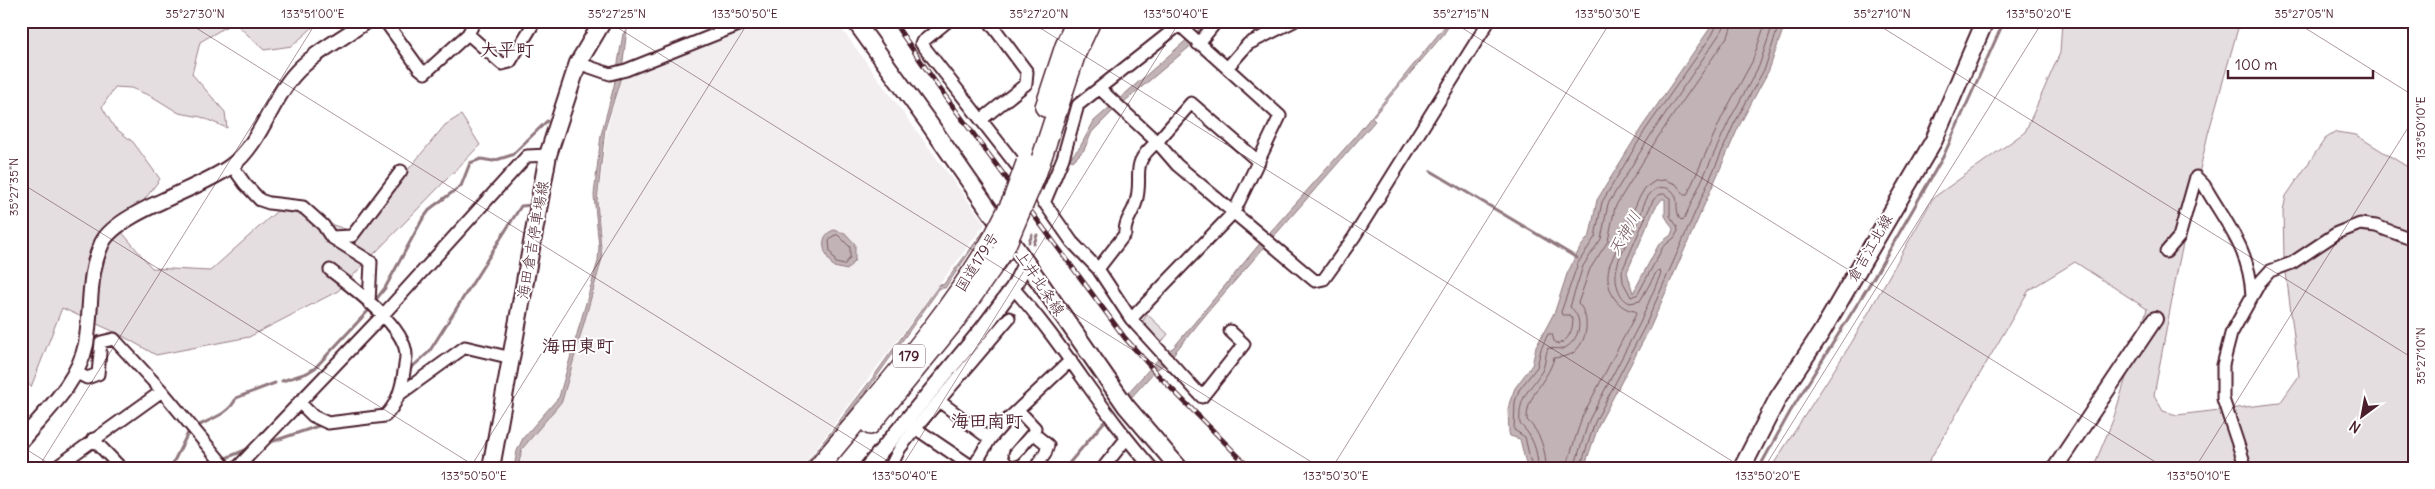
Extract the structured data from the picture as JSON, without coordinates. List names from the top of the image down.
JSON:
{
  "streets": {
    "highway": ["国道179号", "179"],
    "main road": ["海田倉吉停車場線", "倉吉江北線", "上井北条線"]
  },
  "districts": ["大平町", "海田東町", "海田南町"],
  "water": ["天神川"],
  "scale_bar": "100 m",
  "north": "bottom left",
  "coordinates": [
    "35°27'30\"N",
    "133°51'00\"E",
    "35°27'25\"N",
    "133°50'50\"E",
    "35°27'20\"N",
    "133°50'40\"E",
    "35°27'15\"N",
    "133°50'30\"E",
    "35°27'10\"N",
    "133°50'20\"E",
    "35°27'05\"N",
    "133°50'10\"E",
    "35°27'35\"N"
  ]
}
